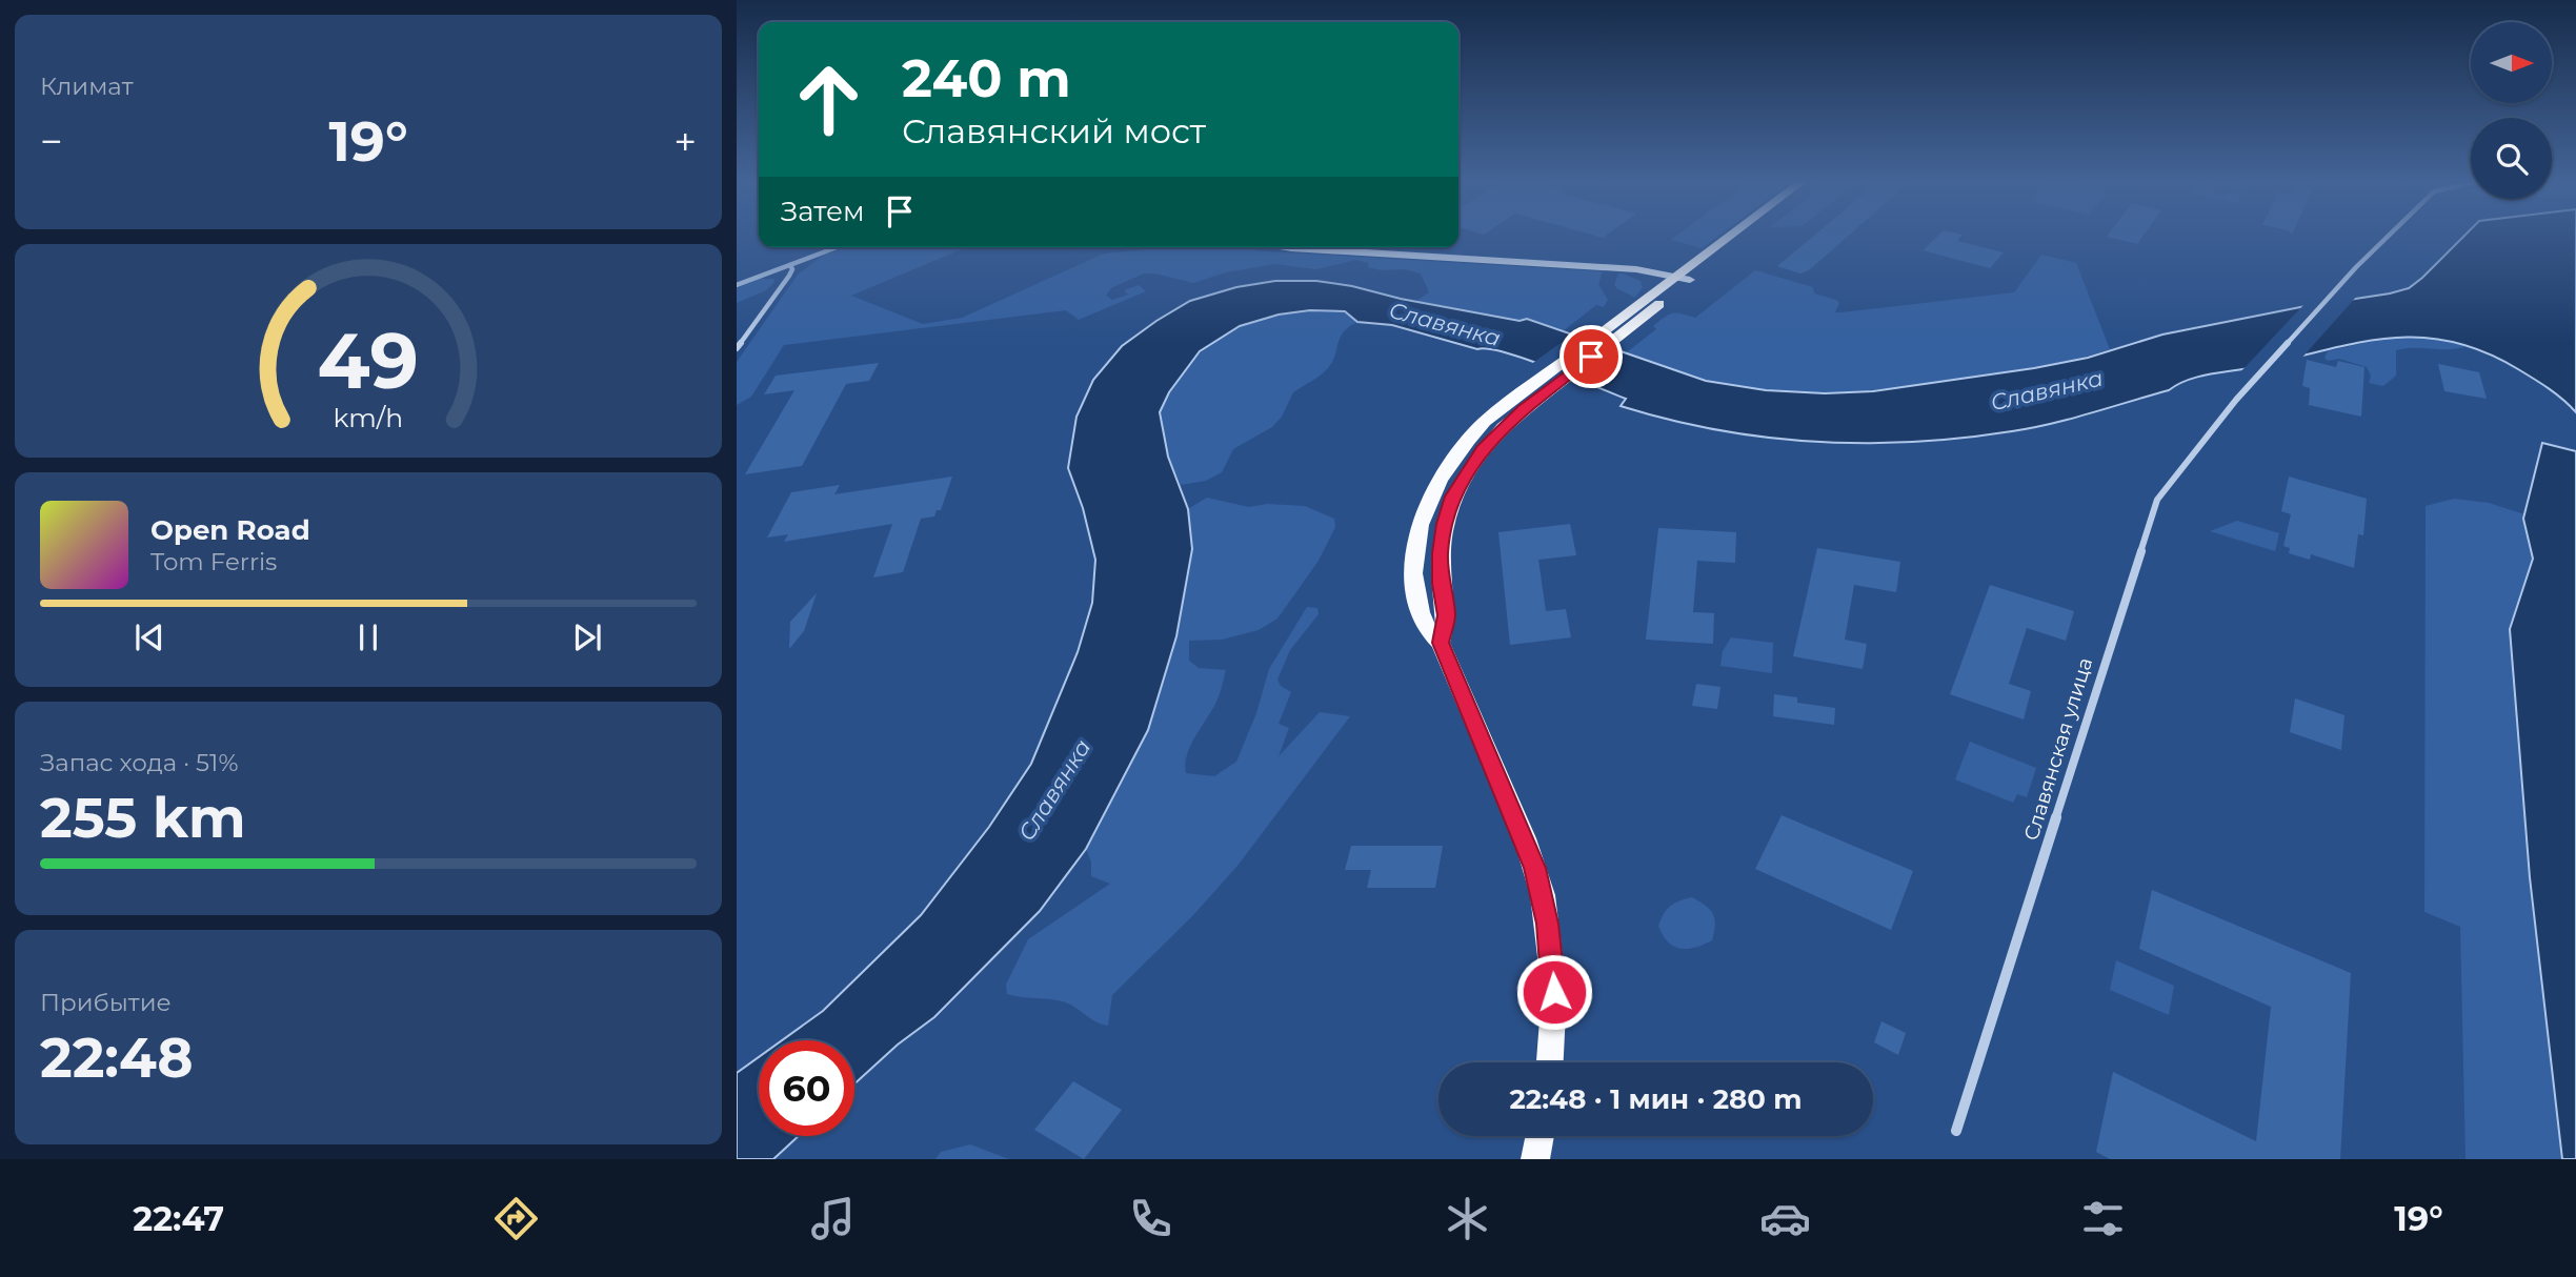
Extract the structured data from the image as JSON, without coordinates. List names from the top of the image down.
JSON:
{
  "streets": {
    "street": ["Славянская улица"]
  },
  "water": ["Славянка"],
  "north": "right",
  "page": {
    "tile": [
      "Климат",
      ["Запас хода · 51%", "255 km"],
      ["Прибытие", "22:48"]
    ],
    "turn": ["240 m", "Славянский мост"],
    "heat": ["−", "19°", "+"],
    "then": "Затем",
    "song": ["Open Road", "Tom Ferris"],
    "limit": "60",
    "trip": "22:48 · 1 мин · 280 m",
    "tabs": ["22:47", "19°"],
    "gauge": ["49", "km/h"]
  }
}
